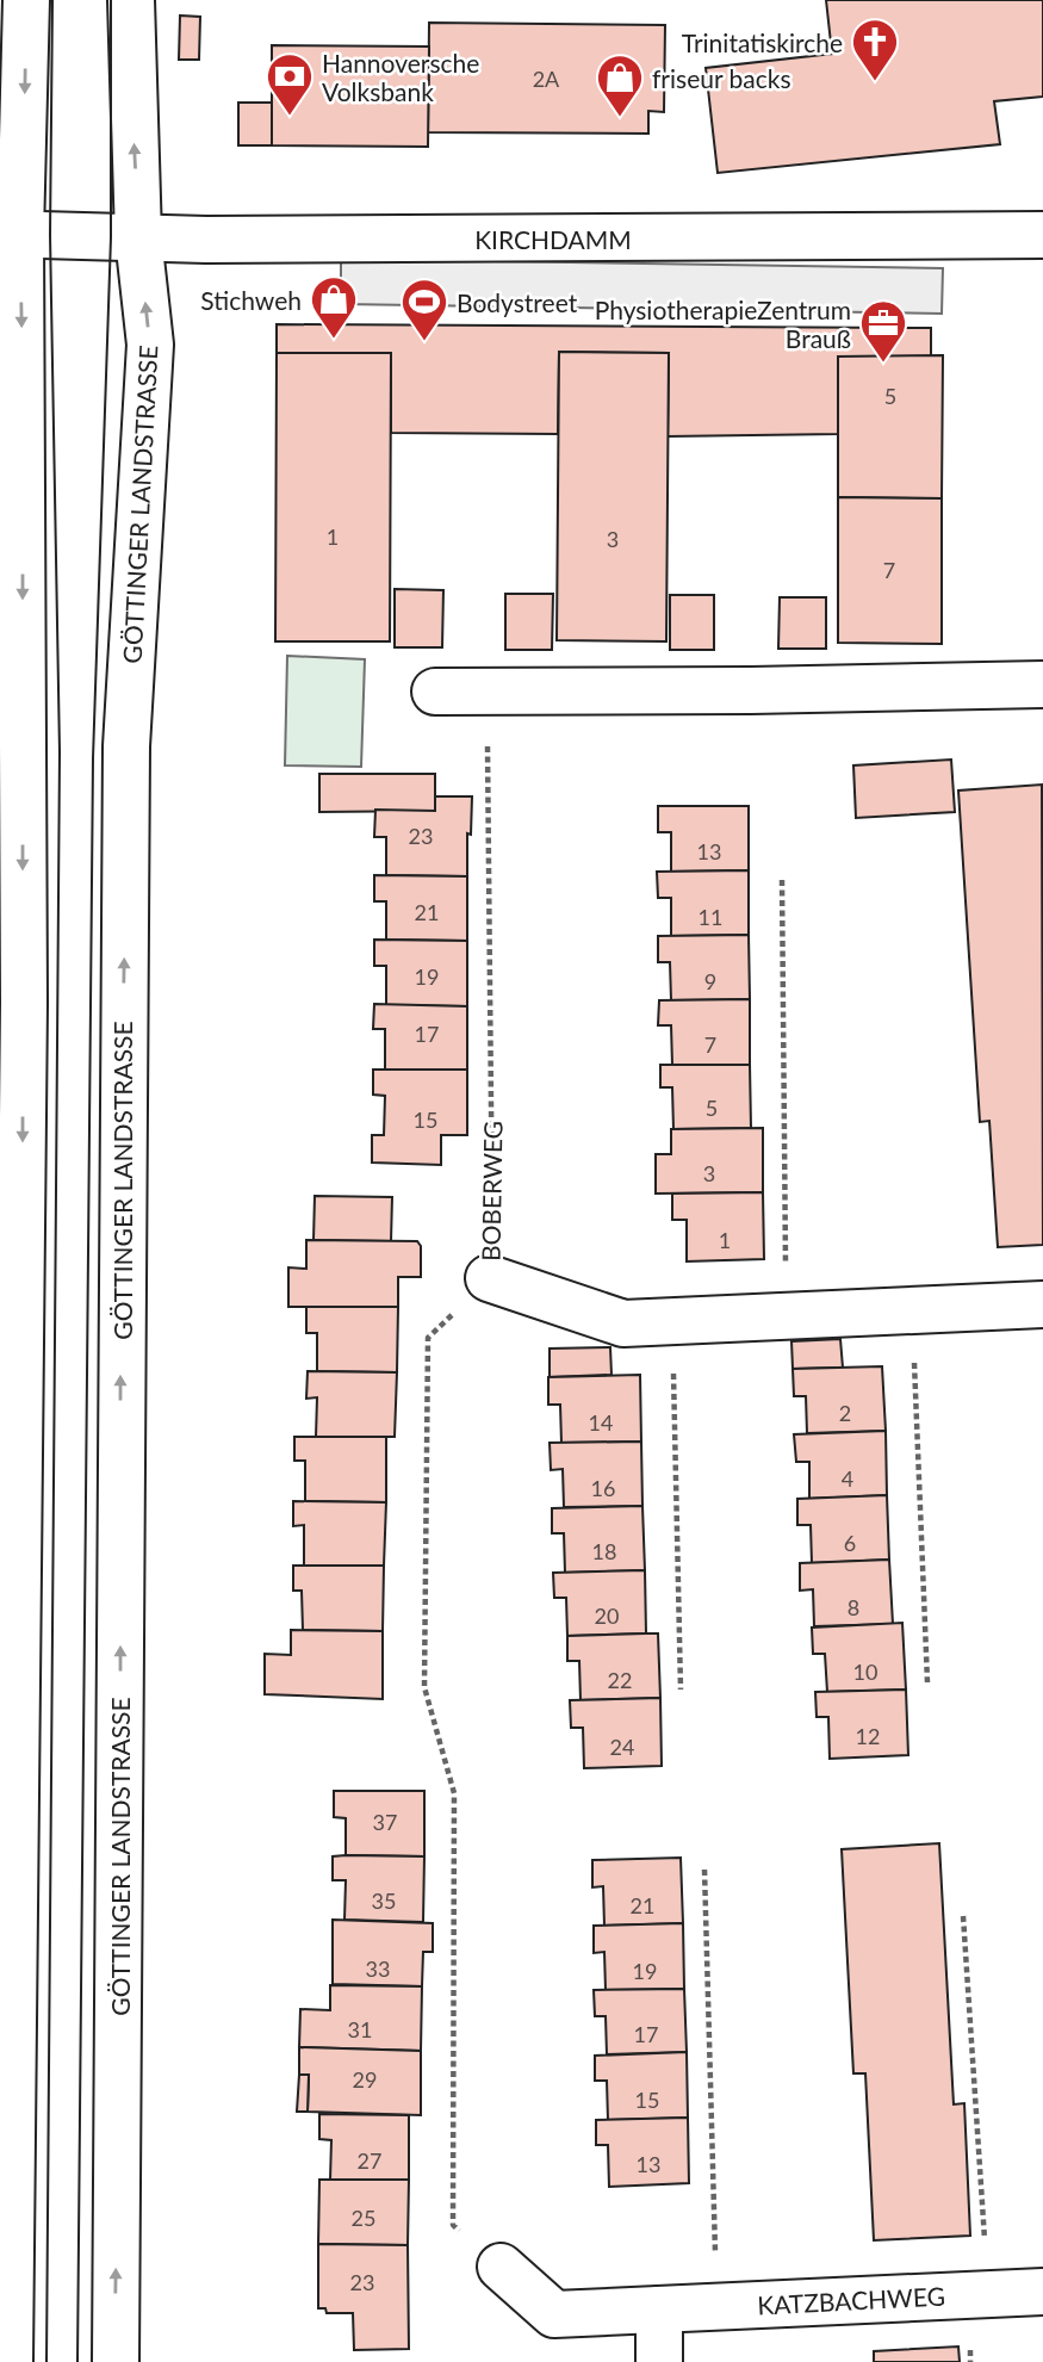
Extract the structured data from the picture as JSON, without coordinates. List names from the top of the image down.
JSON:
{
  "streets": {
    "street": [
      "KIRCHDAMM",
      "GÖTTINGER LANDSTRASSE",
      "BOBERWEG",
      "KATZBACHWEG"
    ]
  },
  "crossings": [
    ["KIRCHDAMM", "GÖTTINGER LANDSTRASSE"]
  ],
  "places": {
    "church": ["Trinitatiskirche"],
    "bank": ["Hannoversche Volksbank"],
    "shop": ["friseur backs", "Stichweh"],
    "sports": ["Bodystreet"],
    "office": ["PhysiotherapieZentrum Brauß"]
  },
  "house_numbers": [
    "2A",
    "5",
    "1",
    "3",
    "7",
    "23",
    "13",
    "21",
    "11",
    "19",
    "9",
    "17",
    "7",
    "5",
    "15",
    "3",
    "1",
    "2",
    "14",
    "4",
    "16",
    "6",
    "18",
    "8",
    "20",
    "10",
    "22",
    "12",
    "24",
    "37",
    "35",
    "21",
    "33",
    "19",
    "31",
    "17",
    "29",
    "15",
    "27",
    "13",
    "25",
    "23"
  ]
}
